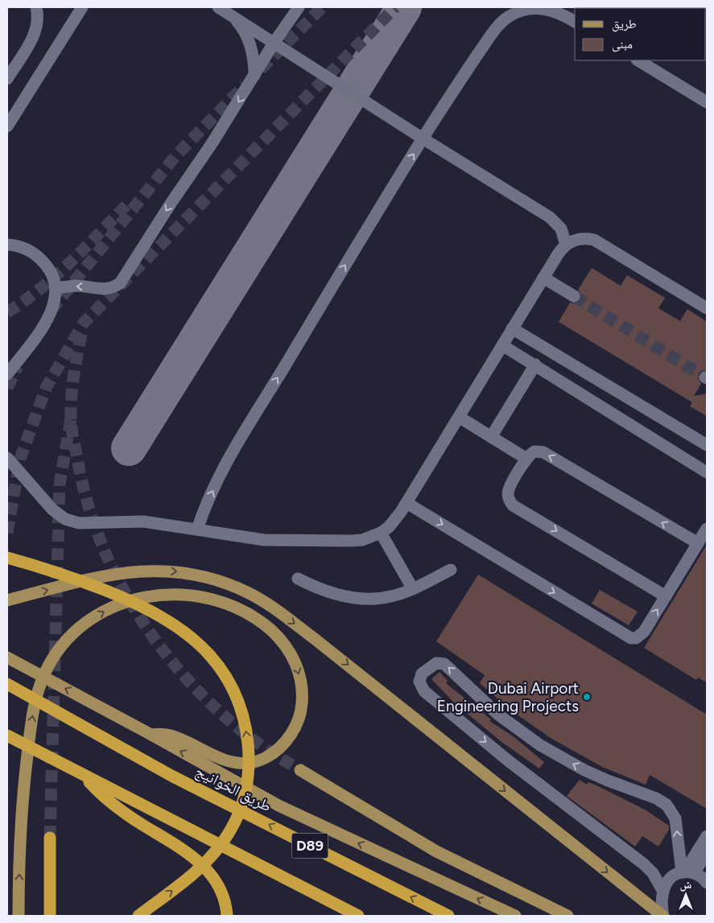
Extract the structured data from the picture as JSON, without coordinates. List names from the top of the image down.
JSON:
{
  "streets": {
    "highway": ["طريق الخوانيج", "D89"]
  },
  "places": ["Dubai Airport Engineering Projects"],
  "legend": ["طريق", "مبنى"],
  "north": "top"
}
